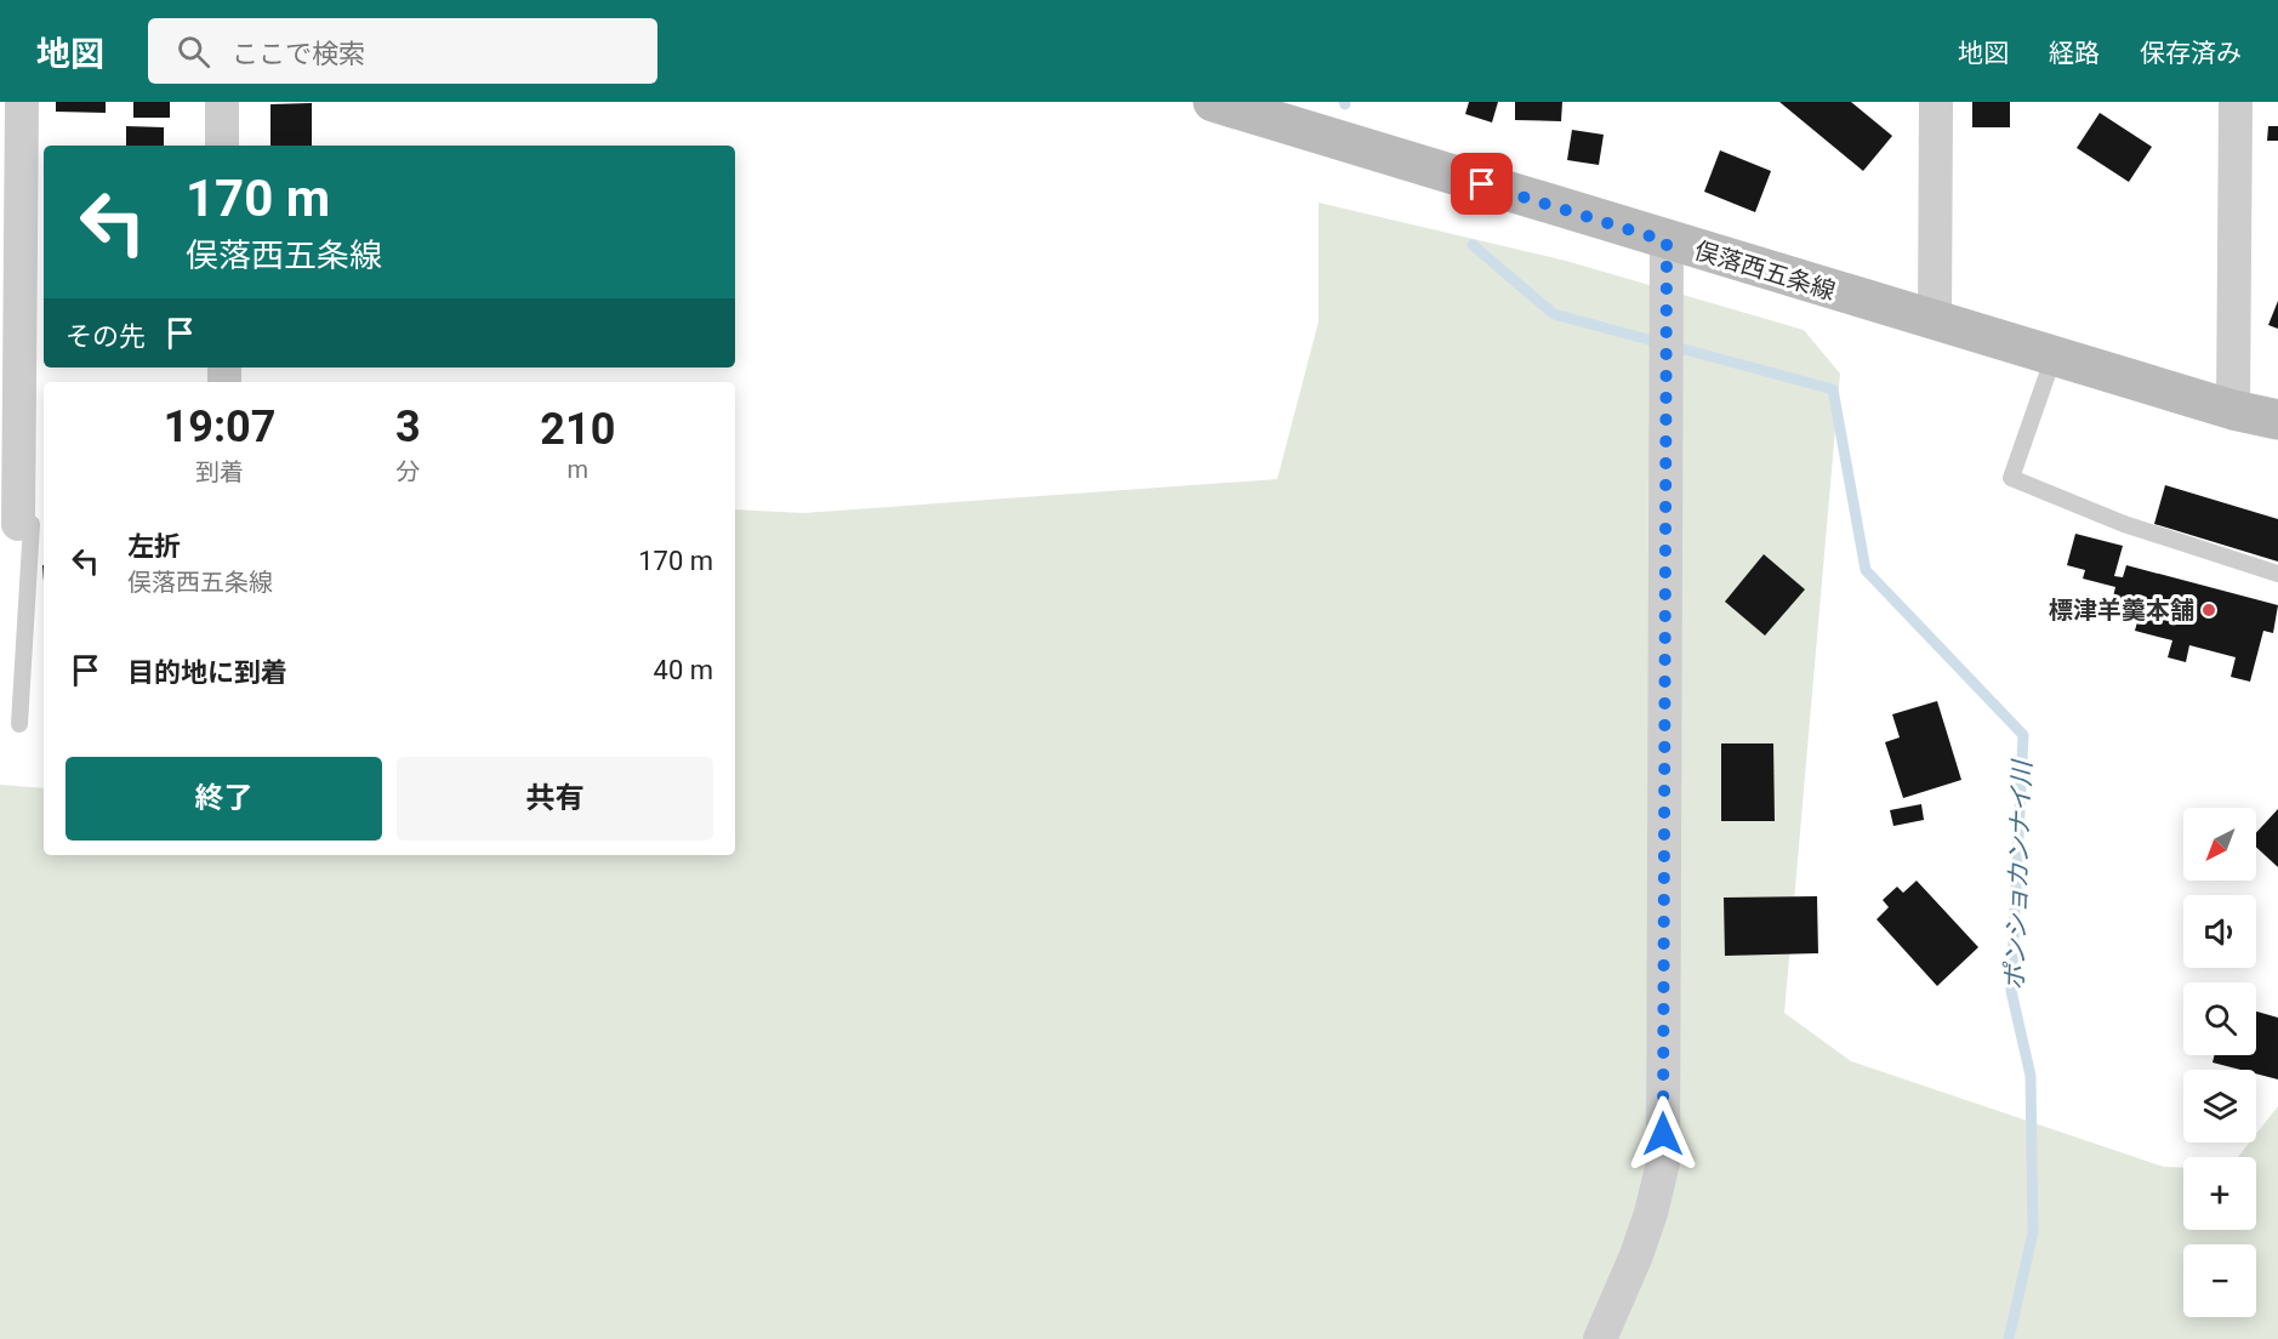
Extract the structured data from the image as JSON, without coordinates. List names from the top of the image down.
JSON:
{
  "streets": {
    "main road": ["俣落西五条線"]
  },
  "water": ["ポンショカンナイ川"],
  "places": ["標津羊羹本舗"],
  "north": "bottom left",
  "page": {
    "header": "地図",
    "search": "ここで検索",
    "nav": ["地図", "経路", "保存済み"],
    "turn": ["170 m", "俣落西五条線"],
    "then": "その先",
    "eta": [
      "19:07",
      "到着",
      "3",
      "分",
      "210",
      "m"
    ],
    "list": [
      {
        "name": "左折",
        "note": "俣落西五条線",
        "value": "170 m"
      },
      {
        "name": "目的地に到着",
        "value": "40 m"
      }
    ],
    "buttons": ["終了", "共有"],
    "map_buttons": ["+", "−"]
  }
}
